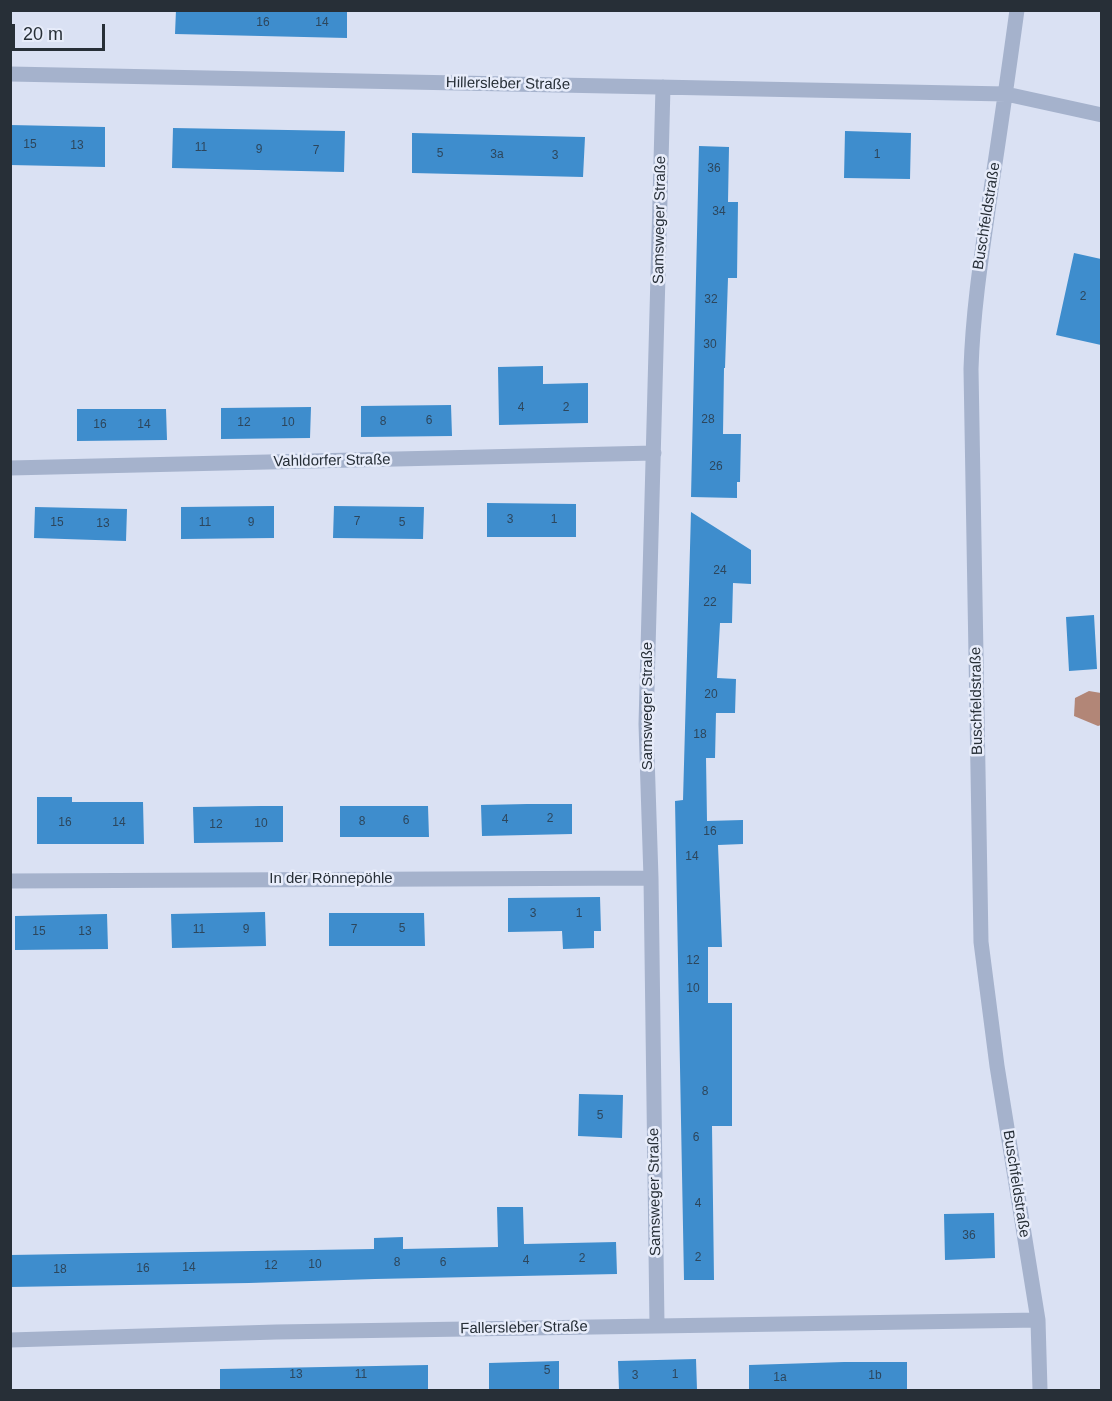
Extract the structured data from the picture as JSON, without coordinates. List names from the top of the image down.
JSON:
{
  "streets": {
    "street": [
      "Hillersleber Straße",
      "Buschfeldstraße",
      "Samsweger Straße",
      "Vahldorfer Straße",
      "In der Rönnepöhle",
      "Fallersleber Straße"
    ]
  },
  "crossings": [
    ["Hillersleber Straße", "Buschfeldstraße"],
    ["Hillersleber Straße", "Samsweger Straße"],
    ["Buschfeldstraße", "Fallersleber Straße"],
    ["Samsweger Straße", "Vahldorfer Straße"],
    ["Samsweger Straße", "In der Rönnepöhle"],
    ["Samsweger Straße", "Fallersleber Straße"]
  ],
  "house_numbers": [
    "16",
    "14",
    "15",
    "13",
    "11",
    "9",
    "7",
    "5",
    "3a",
    "1",
    "3",
    "36",
    "34",
    "2",
    "32",
    "30",
    "4",
    "2",
    "28",
    "6",
    "8",
    "12",
    "10",
    "16",
    "14",
    "26",
    "3",
    "1",
    "7",
    "15",
    "11",
    "9",
    "5",
    "13",
    "24",
    "22",
    "20",
    "18",
    "2",
    "4",
    "6",
    "8",
    "16",
    "14",
    "10",
    "12",
    "16",
    "14",
    "3",
    "1",
    "5",
    "11",
    "9",
    "7",
    "15",
    "13",
    "12",
    "10",
    "8",
    "5",
    "6",
    "4",
    "36",
    "2",
    "2",
    "4",
    "8",
    "6",
    "10",
    "12",
    "14",
    "16",
    "18",
    "5",
    "13",
    "11",
    "1",
    "3",
    "1b",
    "1a"
  ],
  "scale_bar": "20 m"
}
